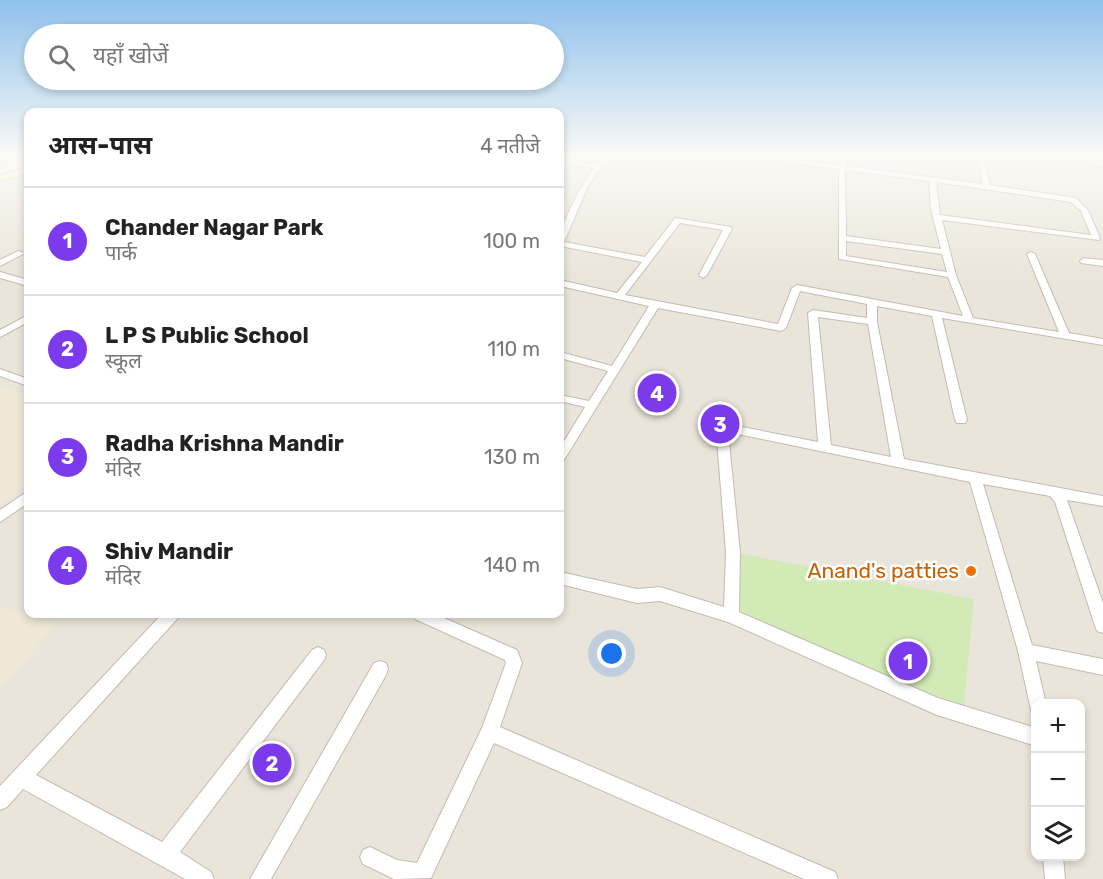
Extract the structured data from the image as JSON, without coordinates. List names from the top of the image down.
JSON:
{
  "places": ["Anand's patties"],
  "page": {
    "search": "यहाँ खोजें",
    "heading": ["आस-पास", "4 नतीजे"],
    "list": [
      {
        "mark": "1",
        "name": "Chander Nagar Park",
        "note": "पार्क",
        "value": "100 m"
      },
      {
        "mark": "2",
        "name": "L P S Public School",
        "note": "स्कूल",
        "value": "110 m"
      },
      {
        "mark": "3",
        "name": "Radha Krishna Mandir",
        "note": "मंदिर",
        "value": "130 m"
      },
      {
        "mark": "4",
        "name": "Shiv Mandir",
        "note": "मंदिर",
        "value": "140 m"
      }
    ],
    "pins": [
      "4",
      "3",
      "1",
      "2"
    ],
    "map_buttons": ["+", "−"]
  }
}
